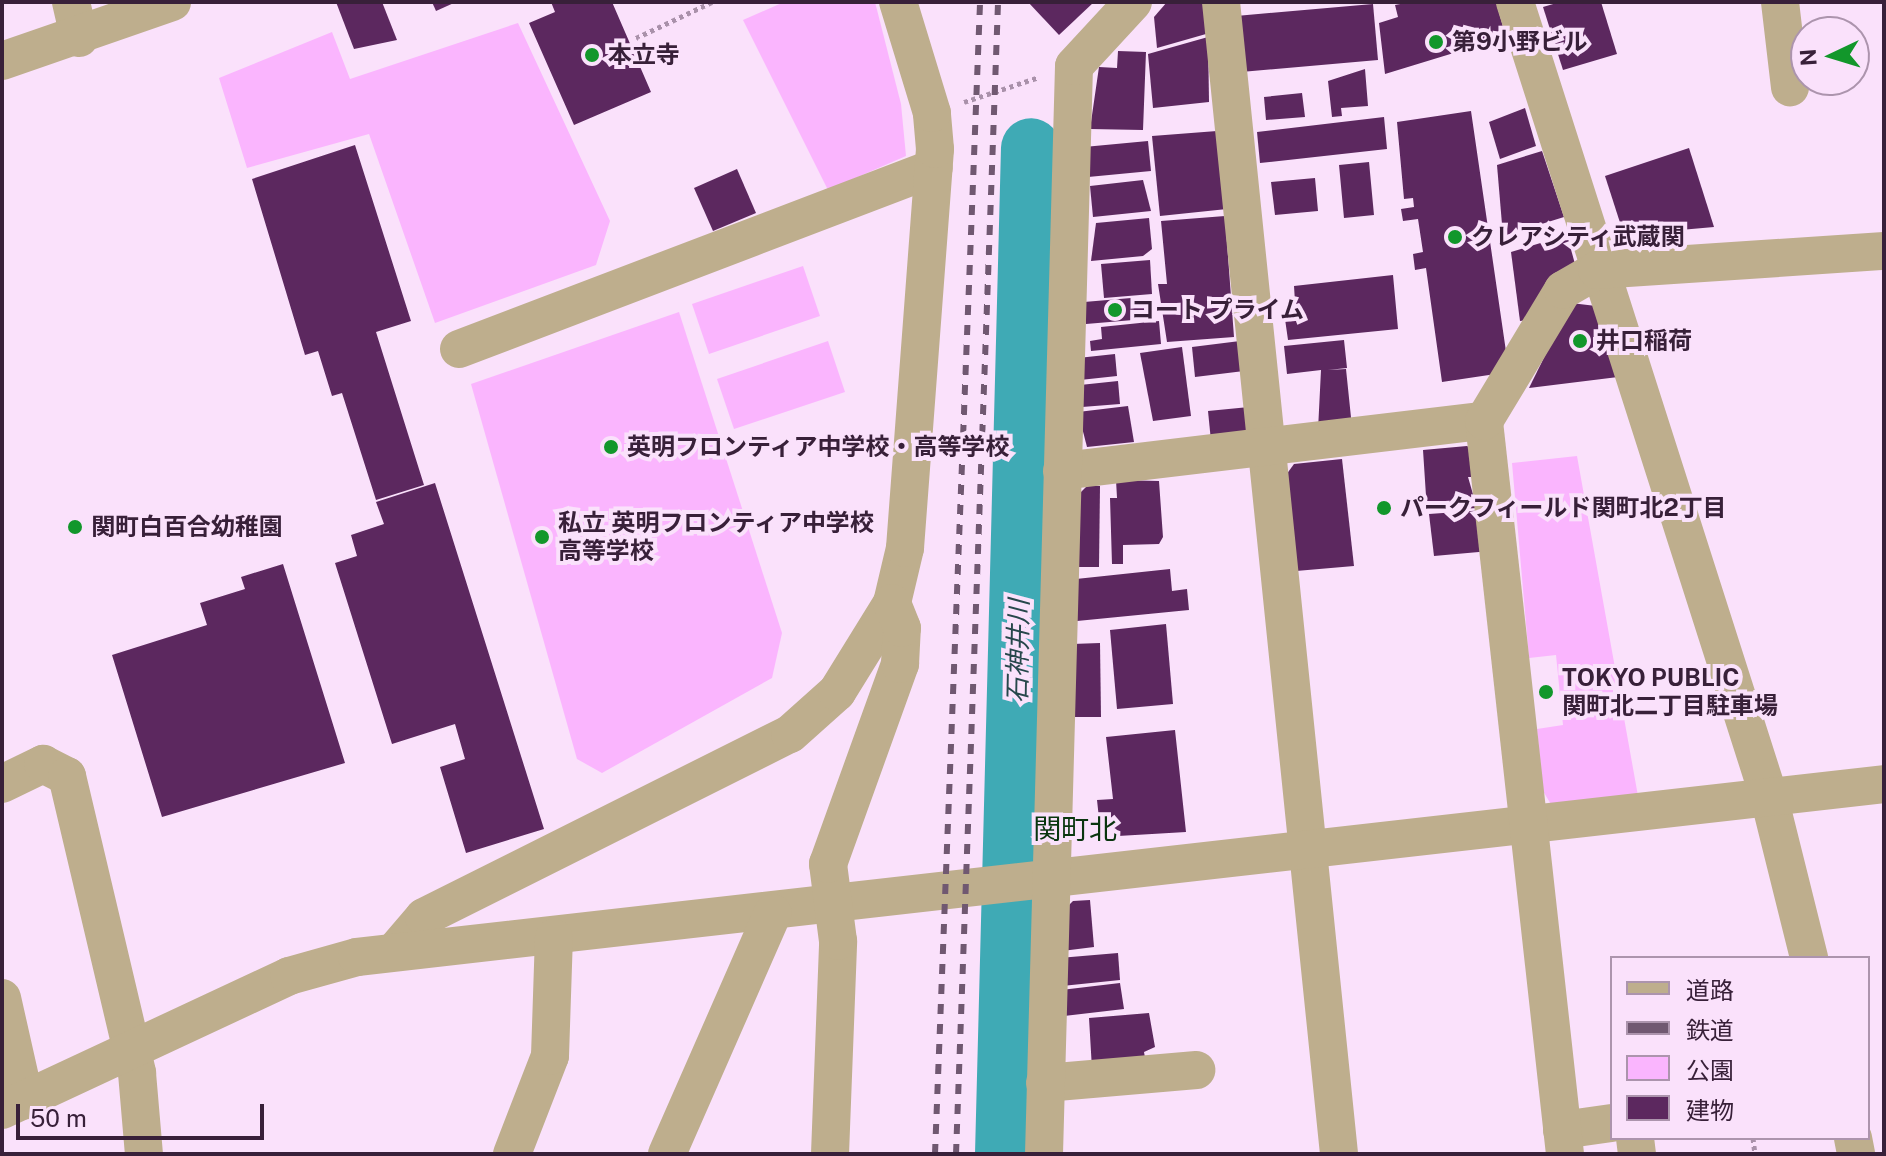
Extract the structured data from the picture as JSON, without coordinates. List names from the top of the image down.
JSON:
{
  "districts": ["関町北"],
  "water": ["石神井川"],
  "places": [
    "第9小野ビル",
    "本立寺",
    "クレアシティ武蔵関",
    "コート プライム",
    "井口稲荷",
    "英明フロンティア中学校・高等学校",
    "パークフィールド関町北2丁目",
    "関町白百合幼稚園",
    "私立 英明フロンティア中学校 高等学校",
    "TOKYO PUBLIC 関町北二丁目駐車場"
  ],
  "legend": [
    "道路",
    "鉄道",
    "公園",
    "建物"
  ],
  "scale_bar": "50 m",
  "north": "left"
}
